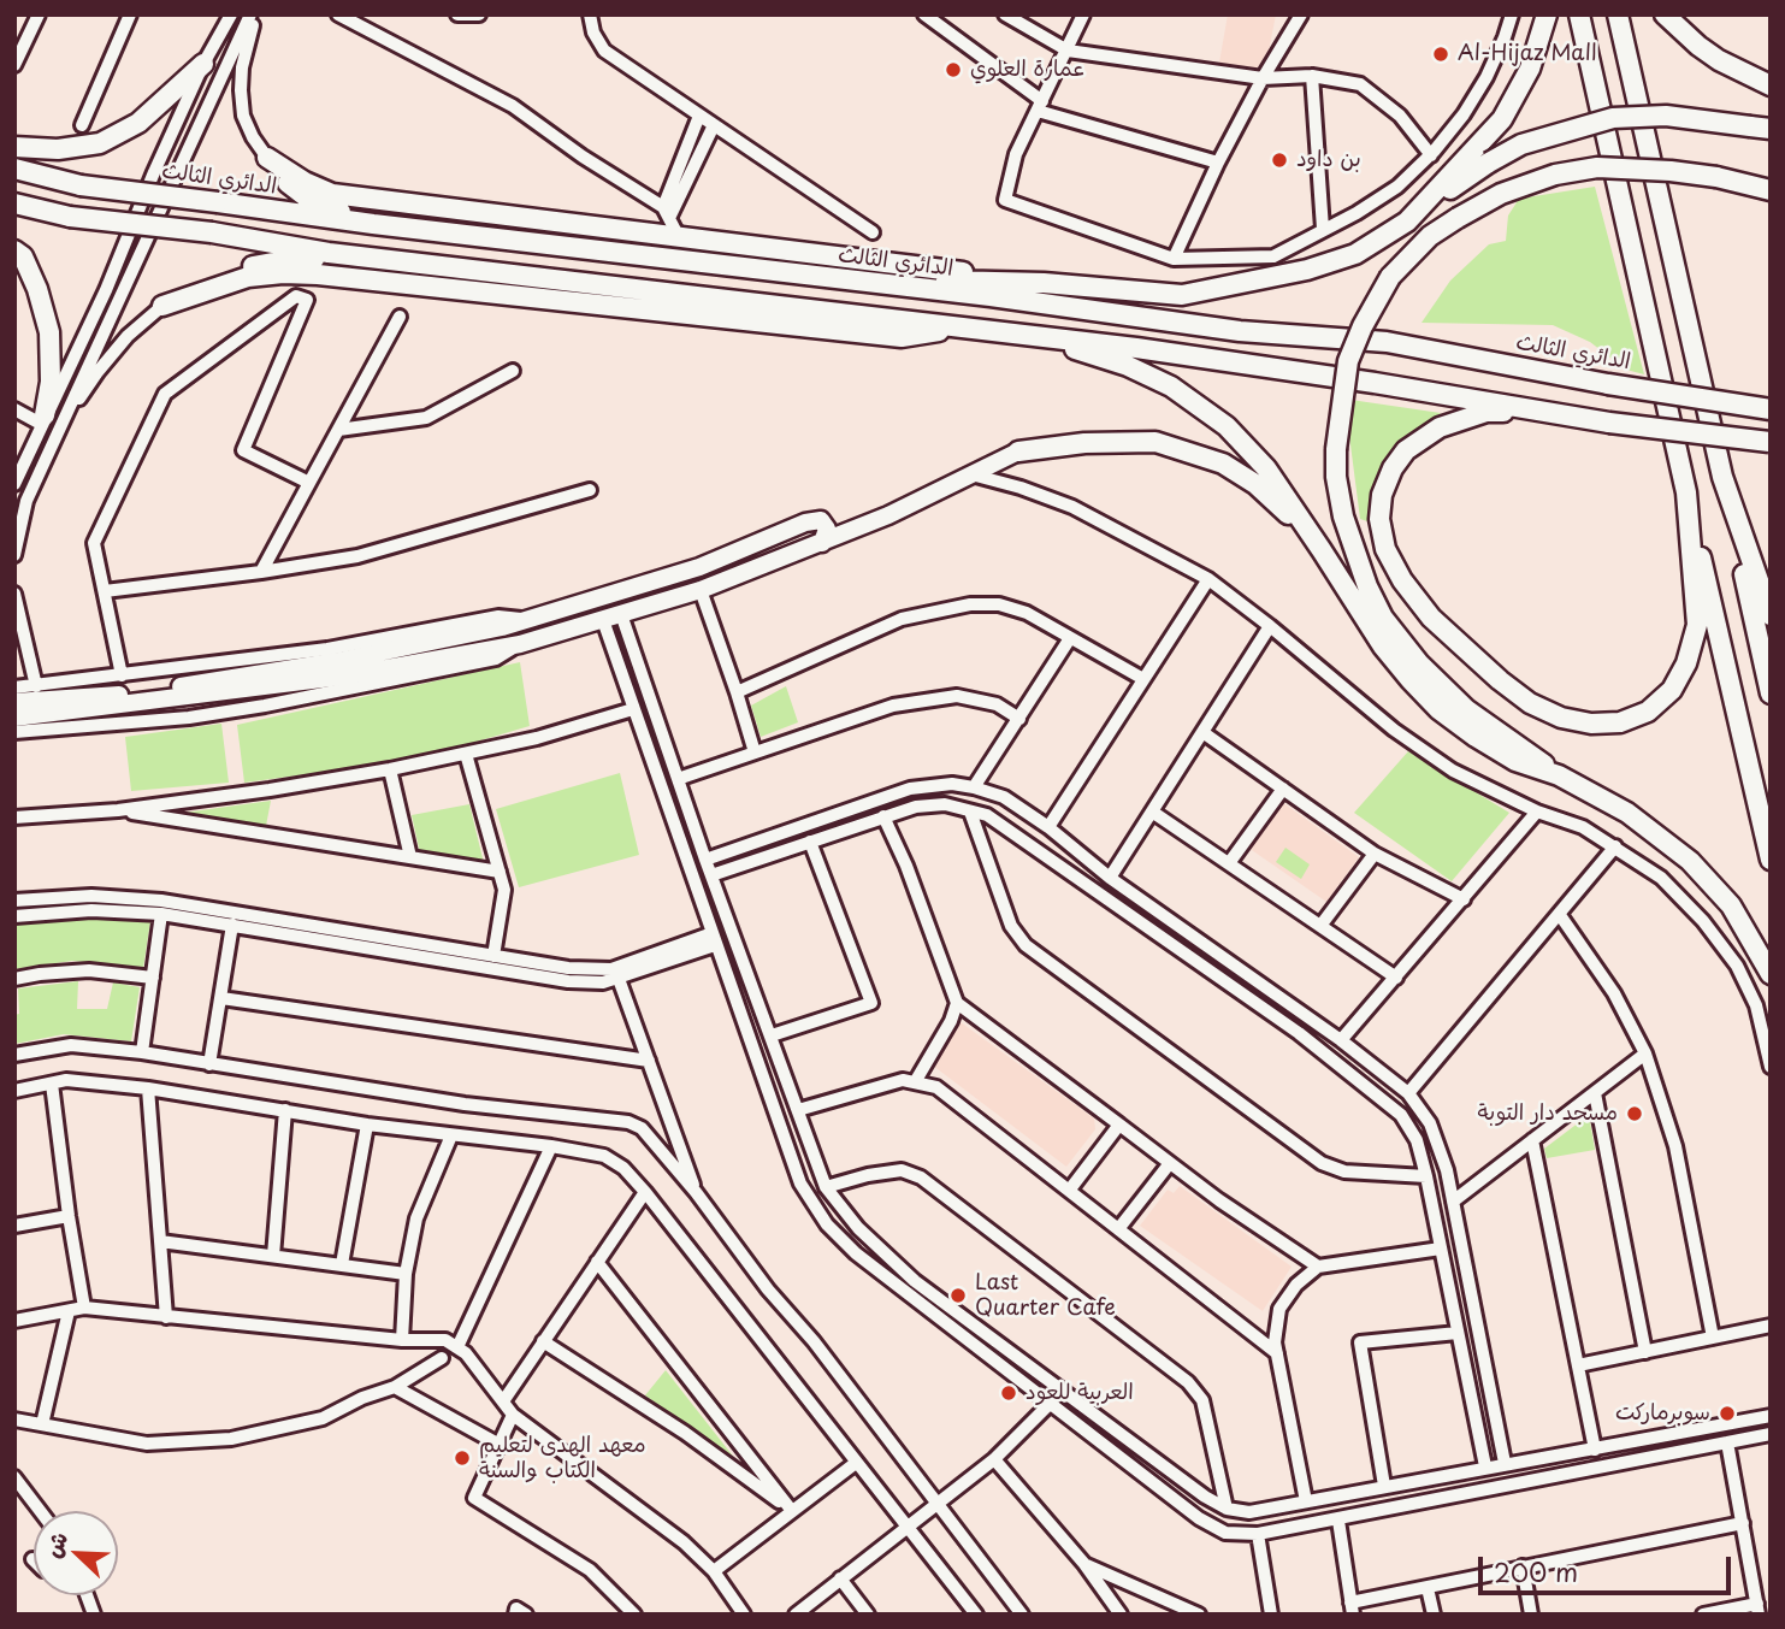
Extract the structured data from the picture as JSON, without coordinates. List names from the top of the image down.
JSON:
{
  "streets": {
    "highway": ["الدائري الثالث"]
  },
  "places": [
    "Al-Hijaz Mall",
    "عمارة العلوي",
    "بن داود",
    "مسجد دار التوبة",
    "Last Quarter Cafe",
    "العربية للعود",
    "سوبرماركت",
    "معهد الهدى لتعليم الكتاب والسنة"
  ],
  "scale_bar": "200 m",
  "north": "top left"
}
